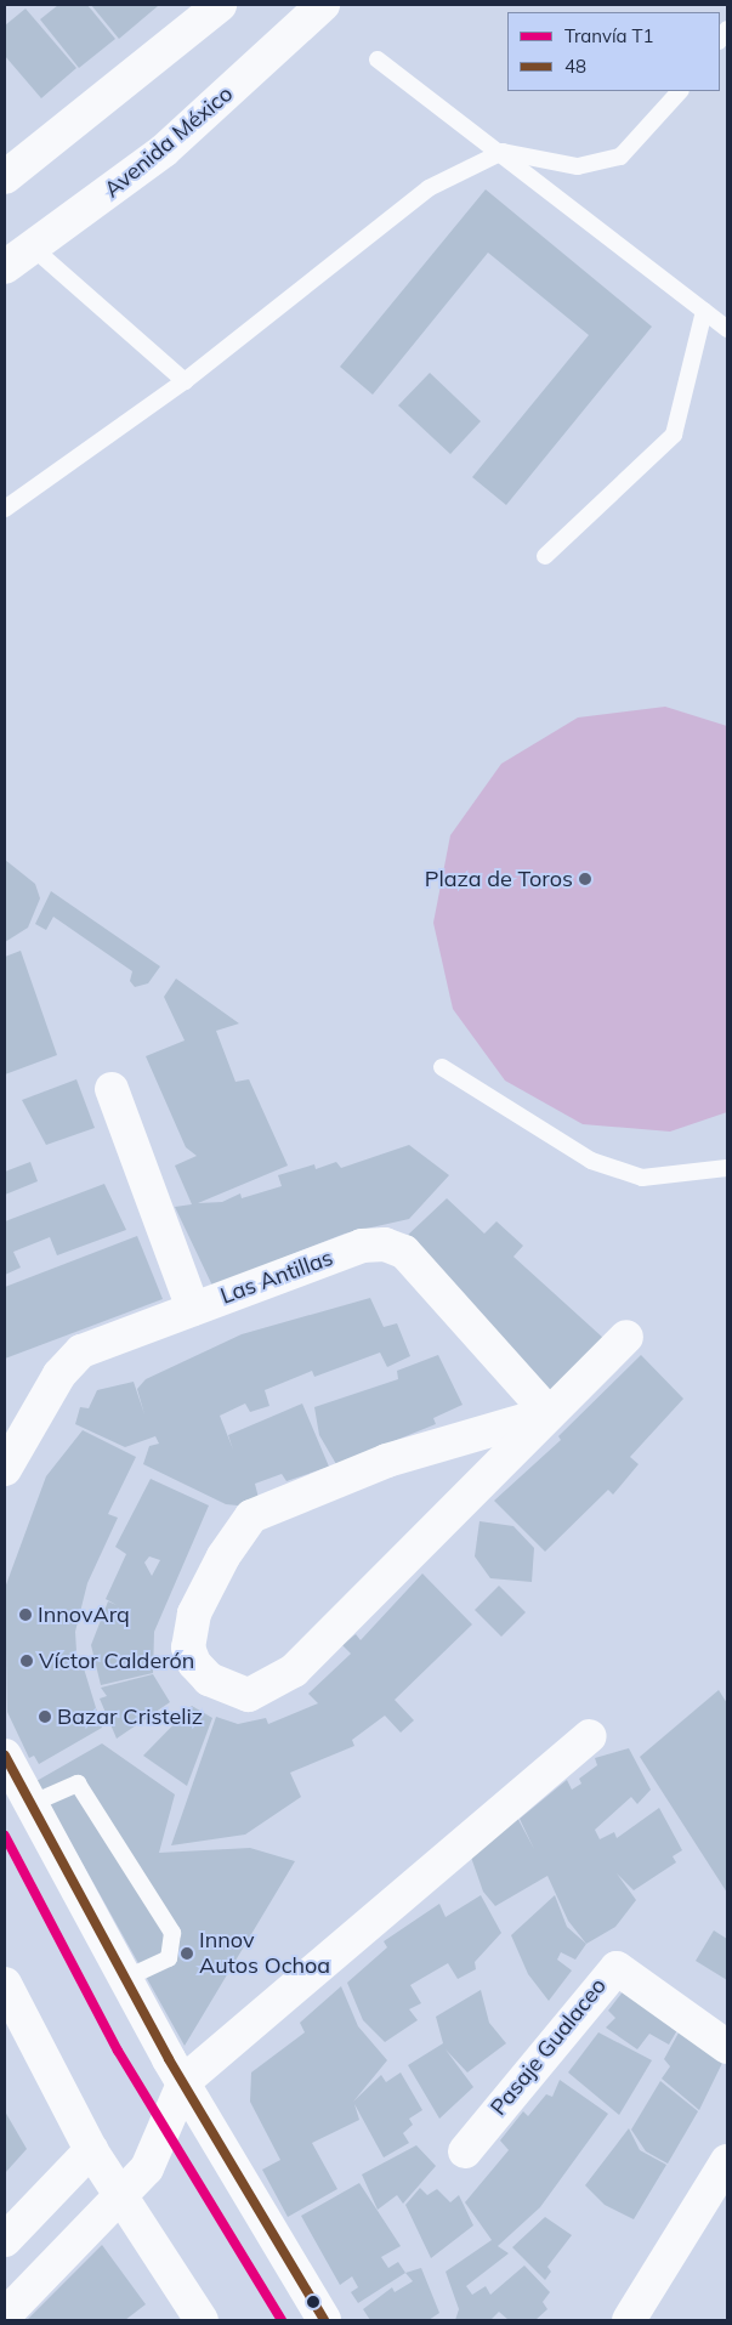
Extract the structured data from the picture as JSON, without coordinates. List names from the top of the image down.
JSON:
{
  "streets": {
    "street": ["Avenida México", "Las Antillas", "Pasaje Gualaceo"]
  },
  "places": [
    "Plaza de Toros",
    "InnovArq",
    "Víctor Calderón",
    "Bazar Cristeliz",
    "Innov Autos Ochoa"
  ],
  "lines": ["transit line 48", "tram line T1"],
  "legend": ["Tranvía T1", "48"]
}
